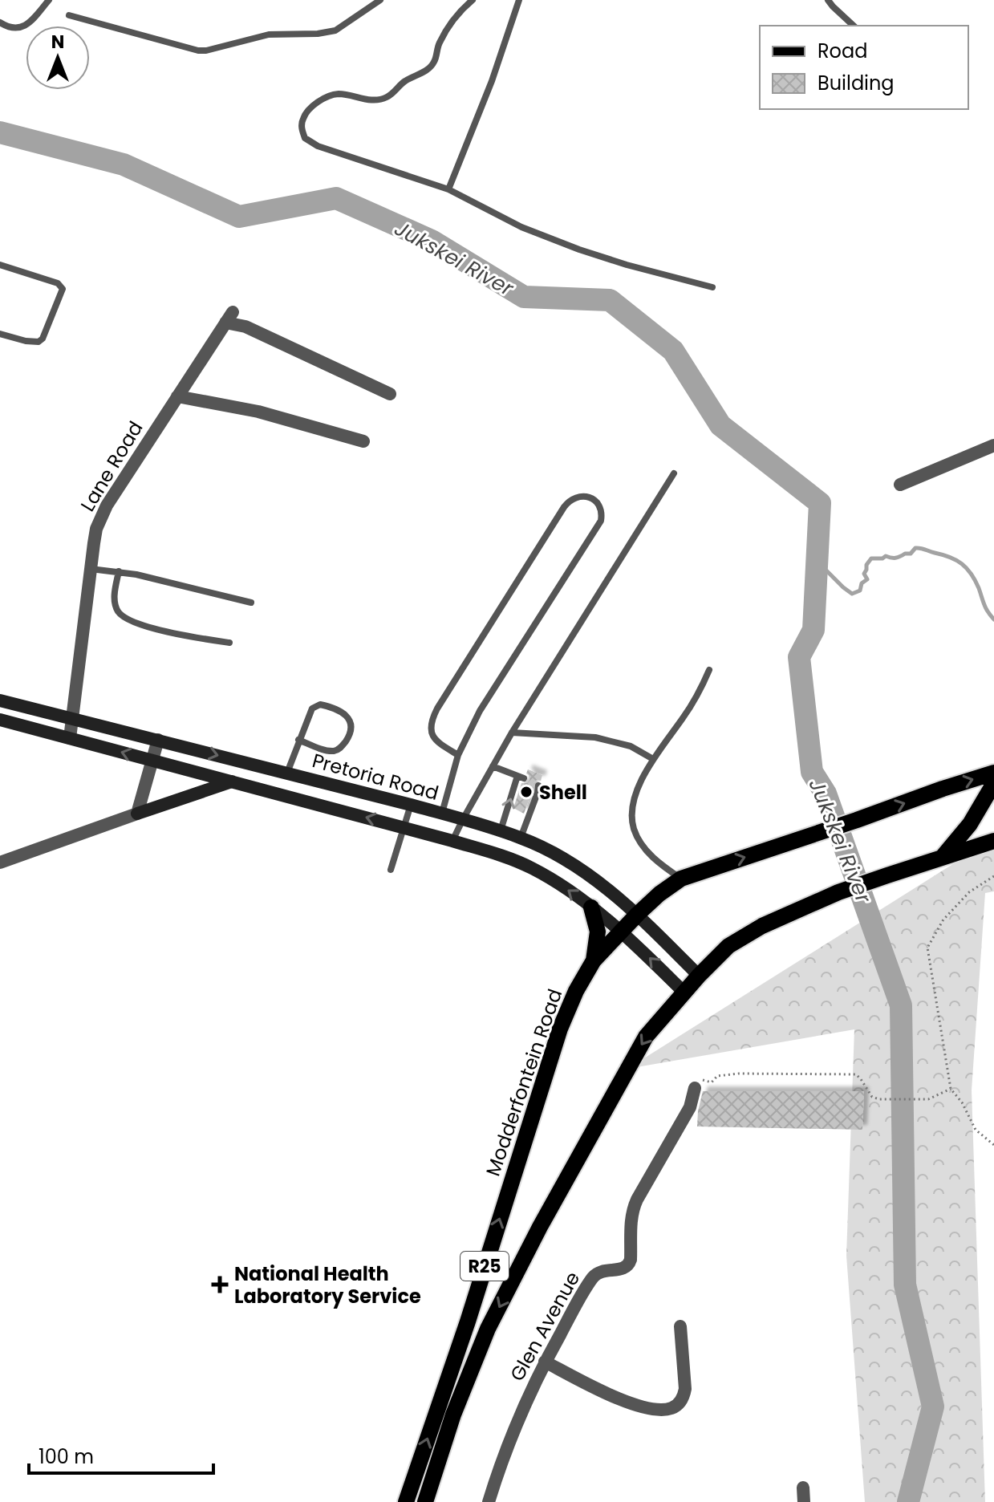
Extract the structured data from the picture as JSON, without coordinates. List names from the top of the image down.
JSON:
{
  "streets": {
    "main road": ["Pretoria Road", "Modderfontein Road", "R25"],
    "street": ["Lane Road", "Glen Avenue"]
  },
  "crossings": [
    ["Lane Road", "Pretoria Road"],
    ["Pretoria Road", "Modderfontein Road"],
    ["Pretoria Road", "R25"],
    ["Modderfontein Road", "R25"]
  ],
  "water": ["Jukskei River"],
  "places": {
    "other": ["Shell"],
    "health": ["National Health Laboratory Service"]
  },
  "legend": ["Road", "Building"],
  "scale_bar": "100 m",
  "north": "top"
}
